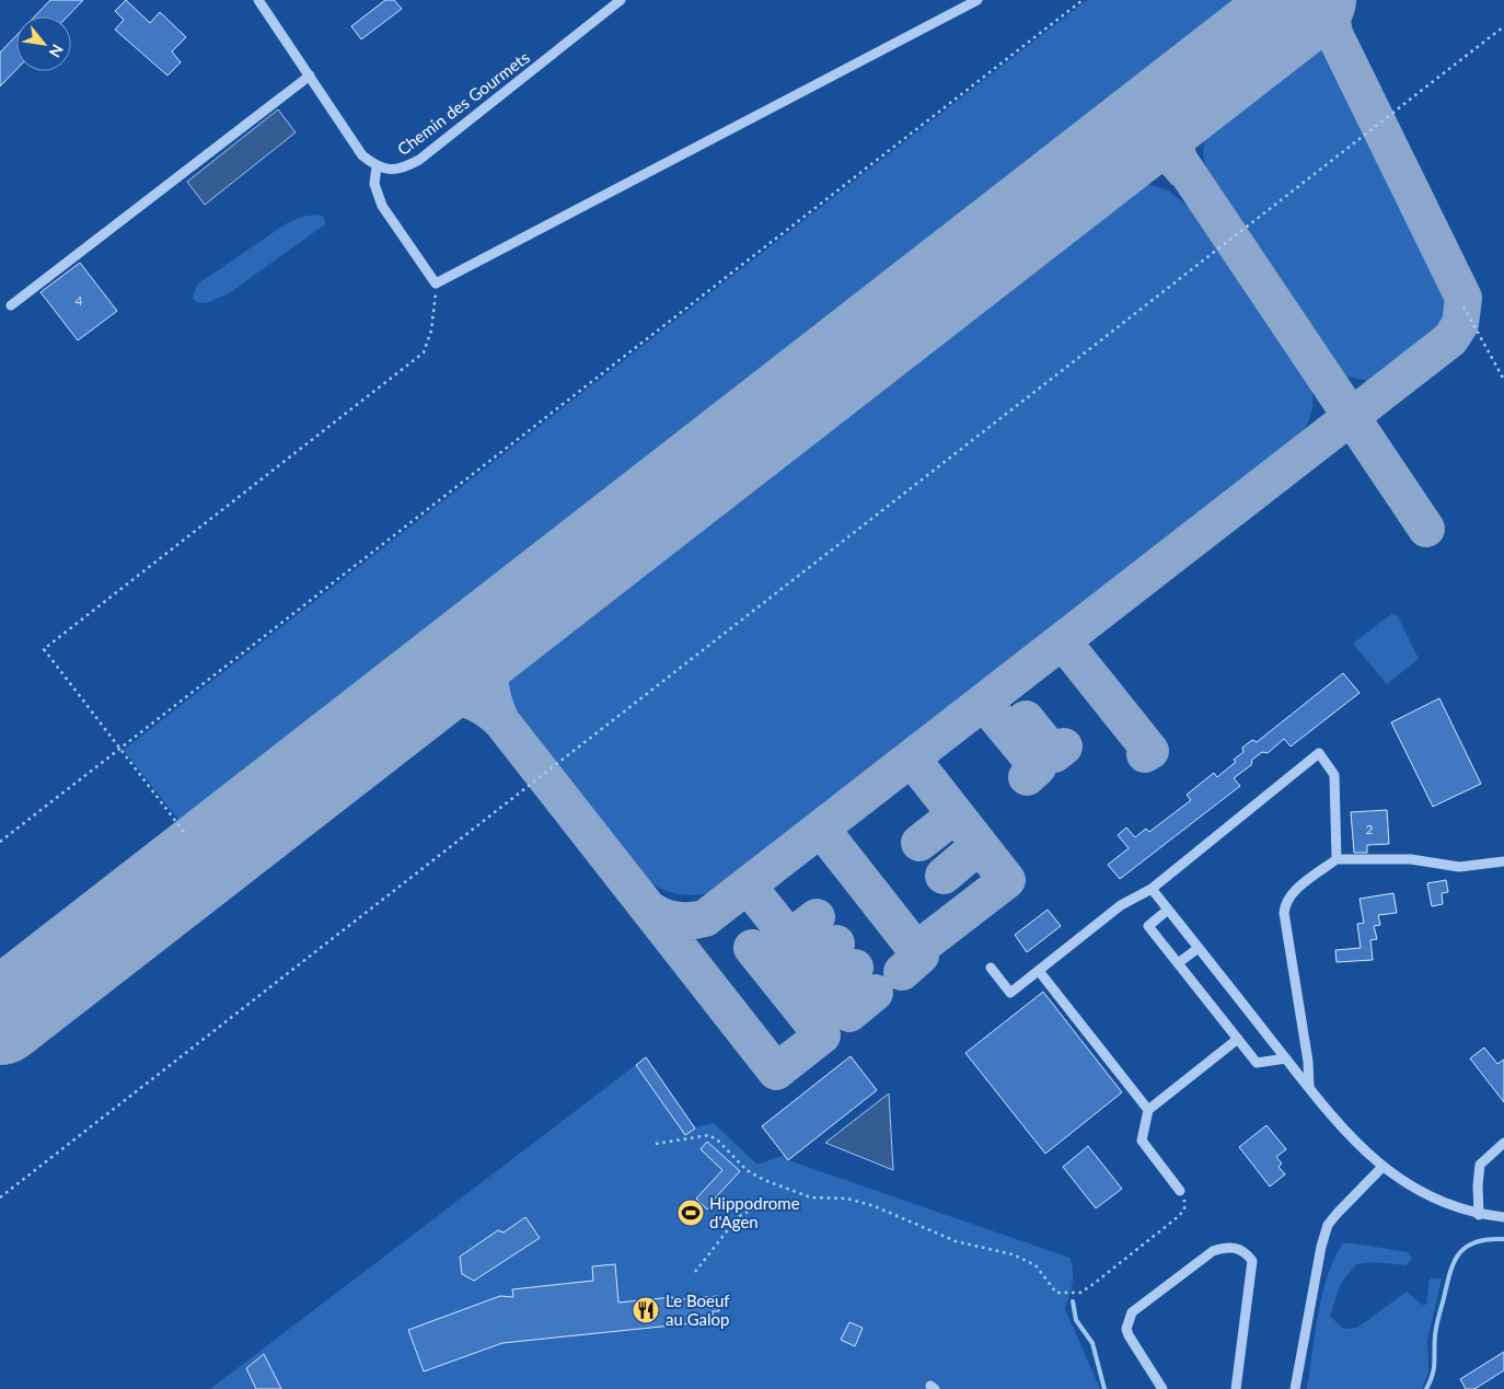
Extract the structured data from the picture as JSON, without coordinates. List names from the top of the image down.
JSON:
{
  "streets": {
    "street": ["Chemin des Gourmets"]
  },
  "places": {
    "sports": ["Hippodrome d'Agen"],
    "restaurant": ["Le Boeuf au Galop"]
  },
  "house_numbers": ["4", "2"],
  "north": "bottom right"
}
